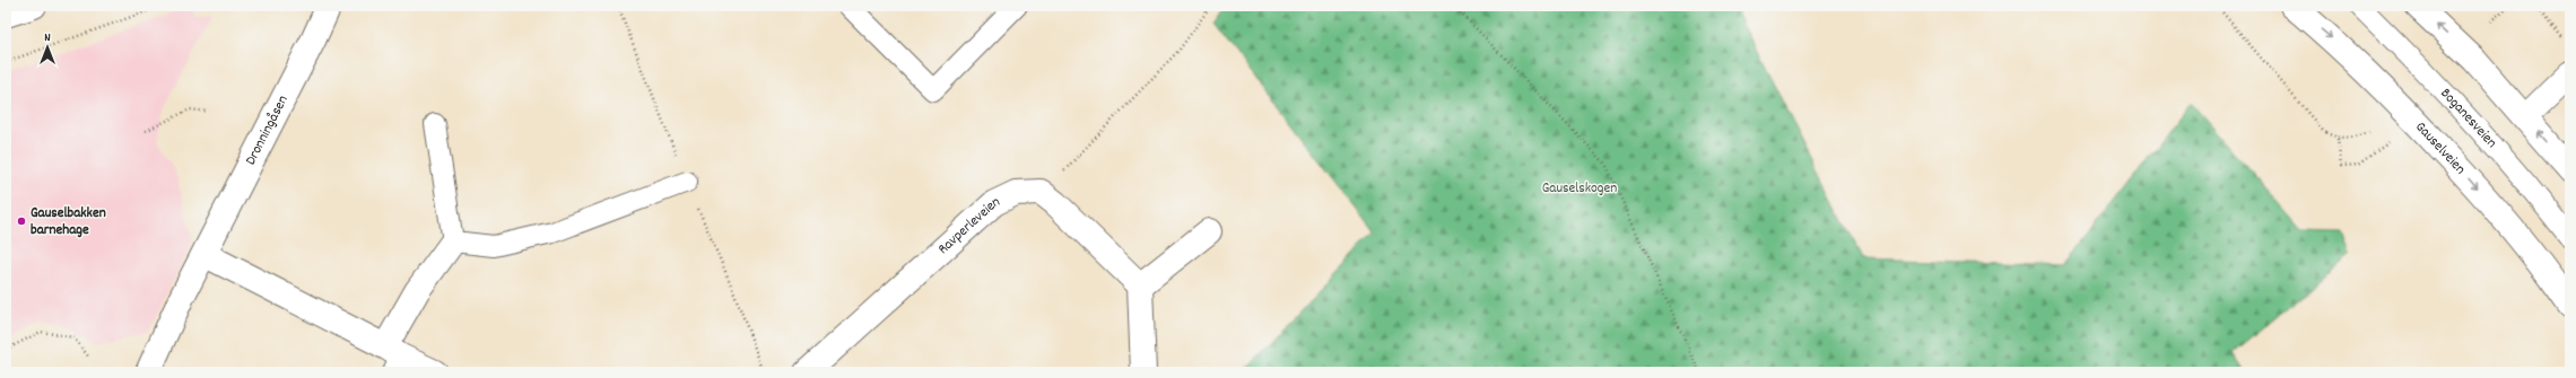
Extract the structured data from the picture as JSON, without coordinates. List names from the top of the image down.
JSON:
{
  "streets": {
    "street": ["Dronningåsen", "Gauselveien", "Ravperleveien"],
    "lane": ["Boganesveien"]
  },
  "parks": ["Gauselskogen"],
  "places": ["Gauselbakken barnehage"],
  "north": "top"
}
